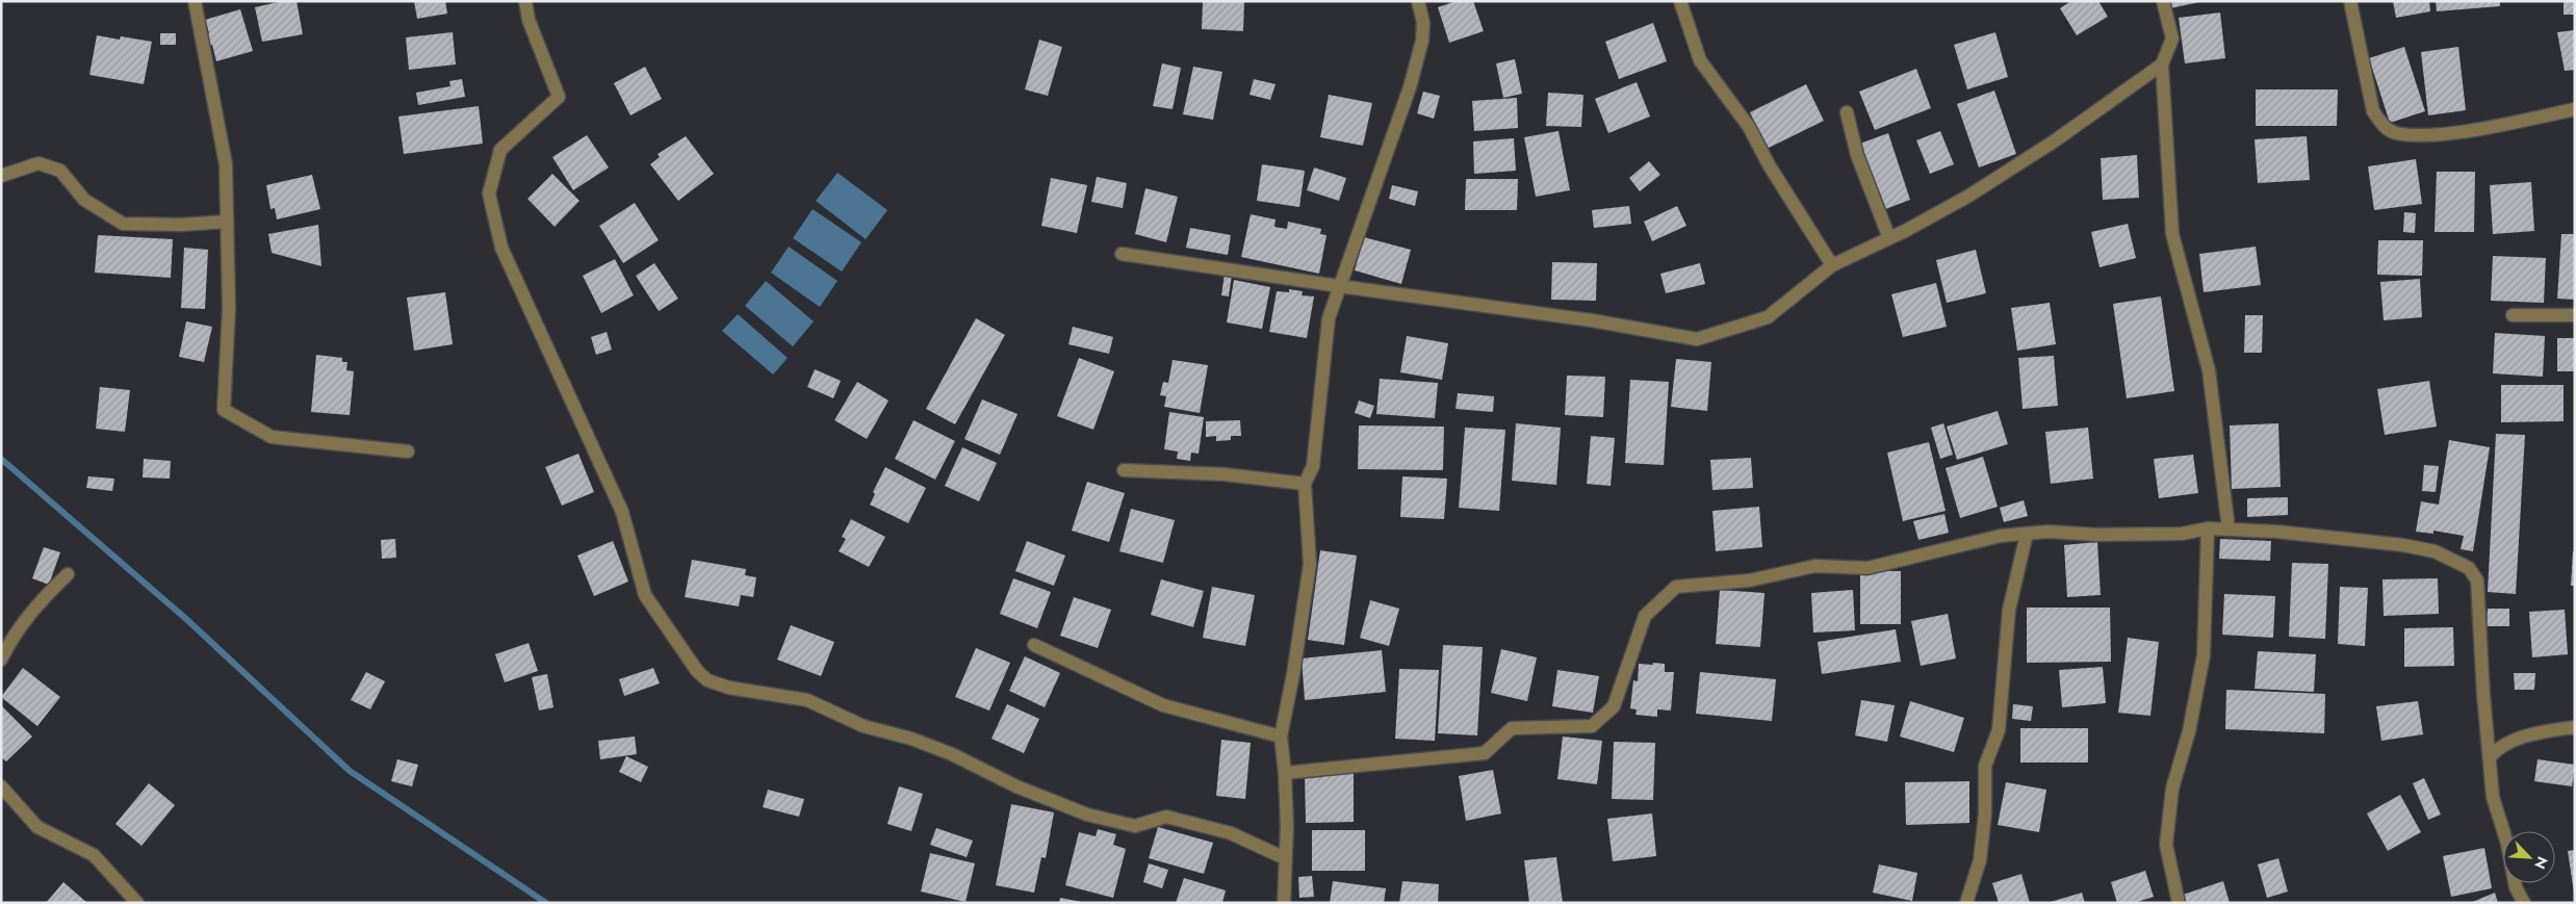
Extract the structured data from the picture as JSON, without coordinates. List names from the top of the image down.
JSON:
{
  "north": "bottom right"
}
